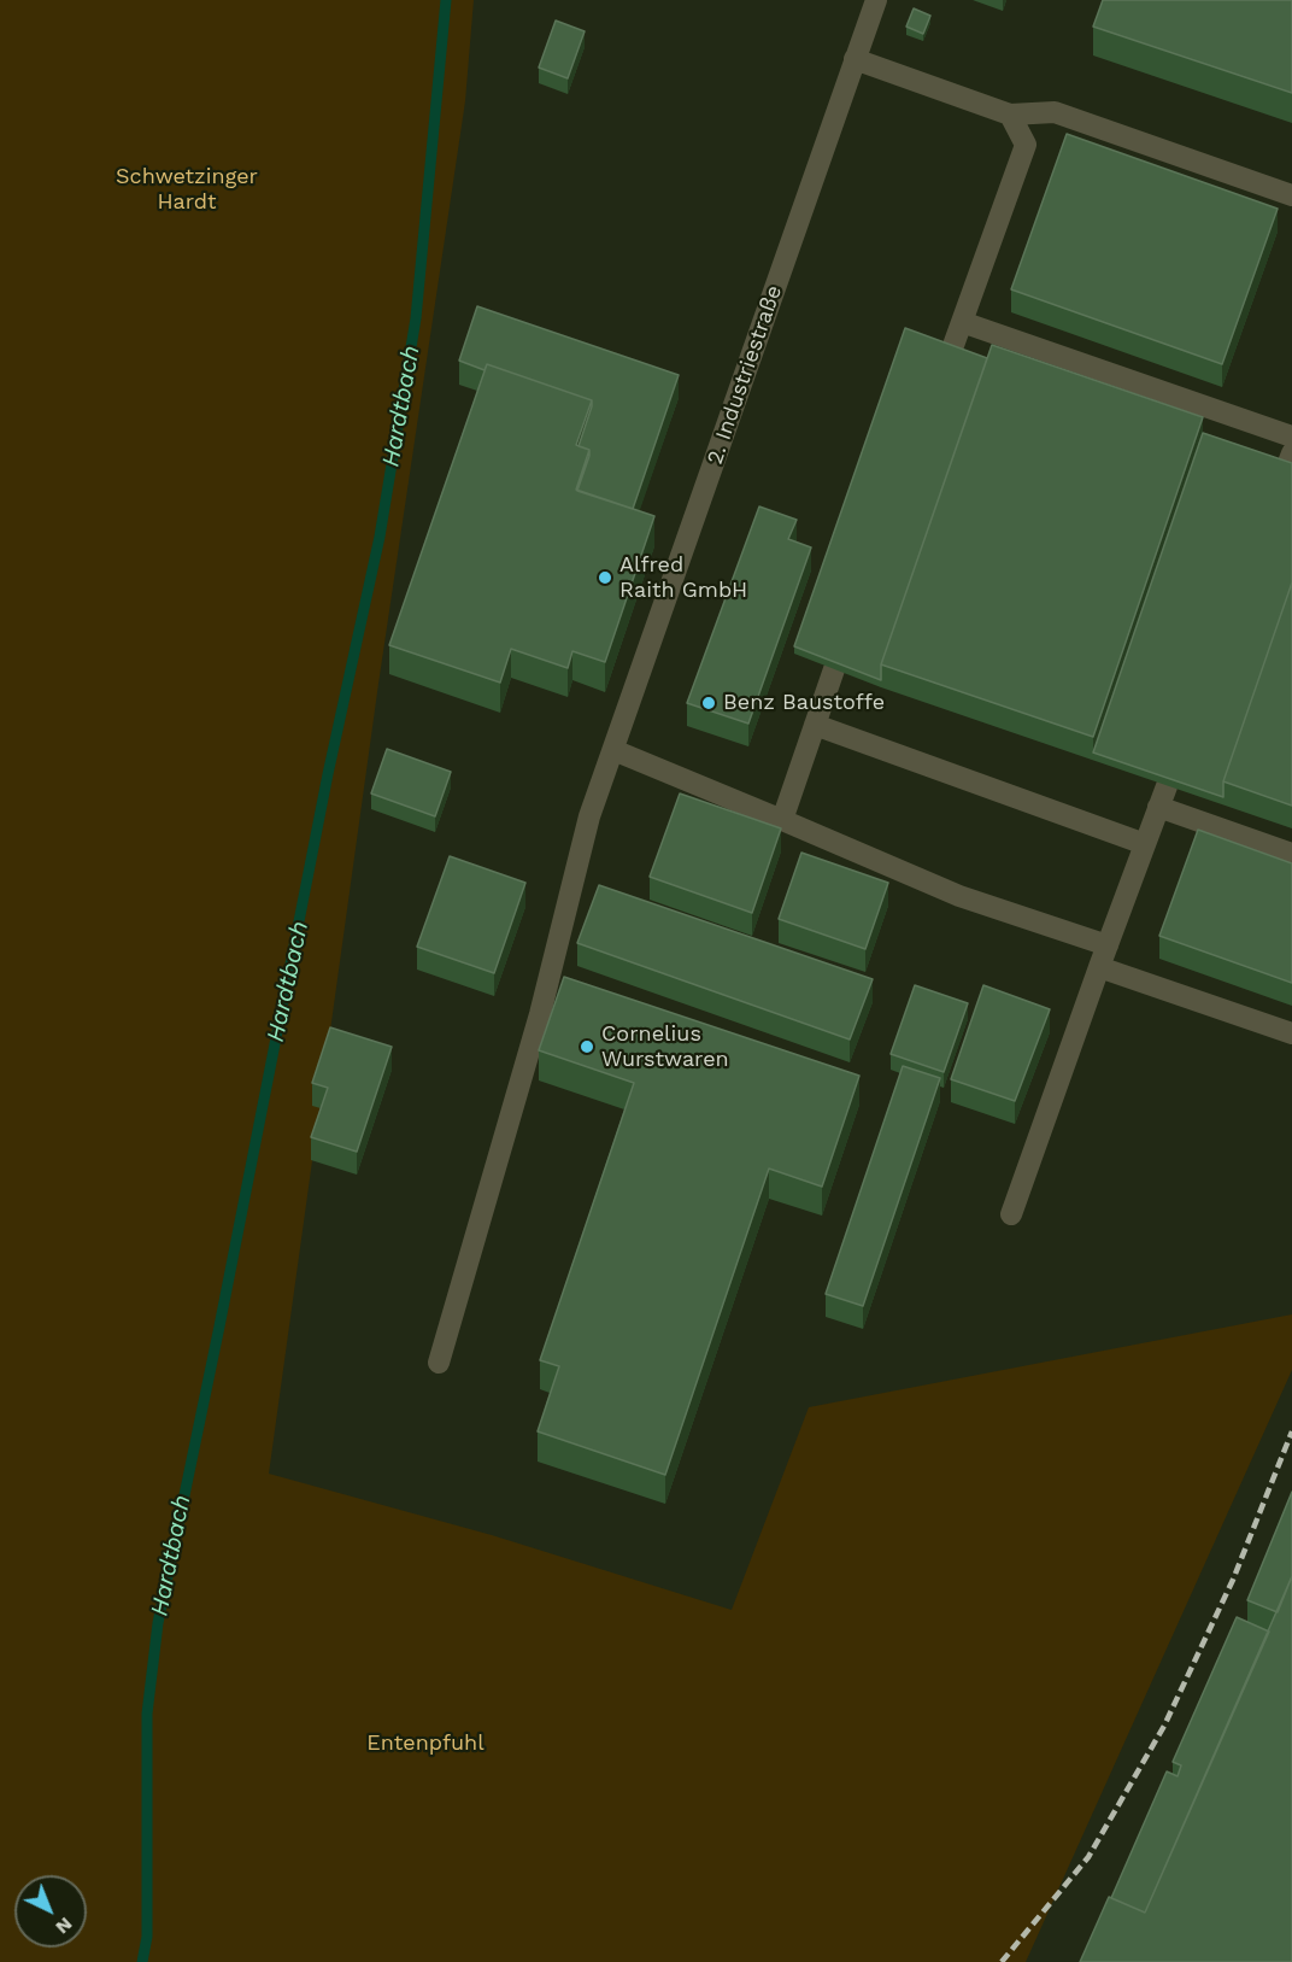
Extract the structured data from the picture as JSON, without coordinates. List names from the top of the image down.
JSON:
{
  "streets": {
    "street": ["2. Industriestraße"]
  },
  "water": ["Hardtbach"],
  "parks": ["Schwetzinger Hardt", "Entenpfuhl"],
  "places": ["Alfred Raith GmbH", "Benz Baustoffe", "Cornelius Wurstwaren"],
  "north": "bottom right"
}
